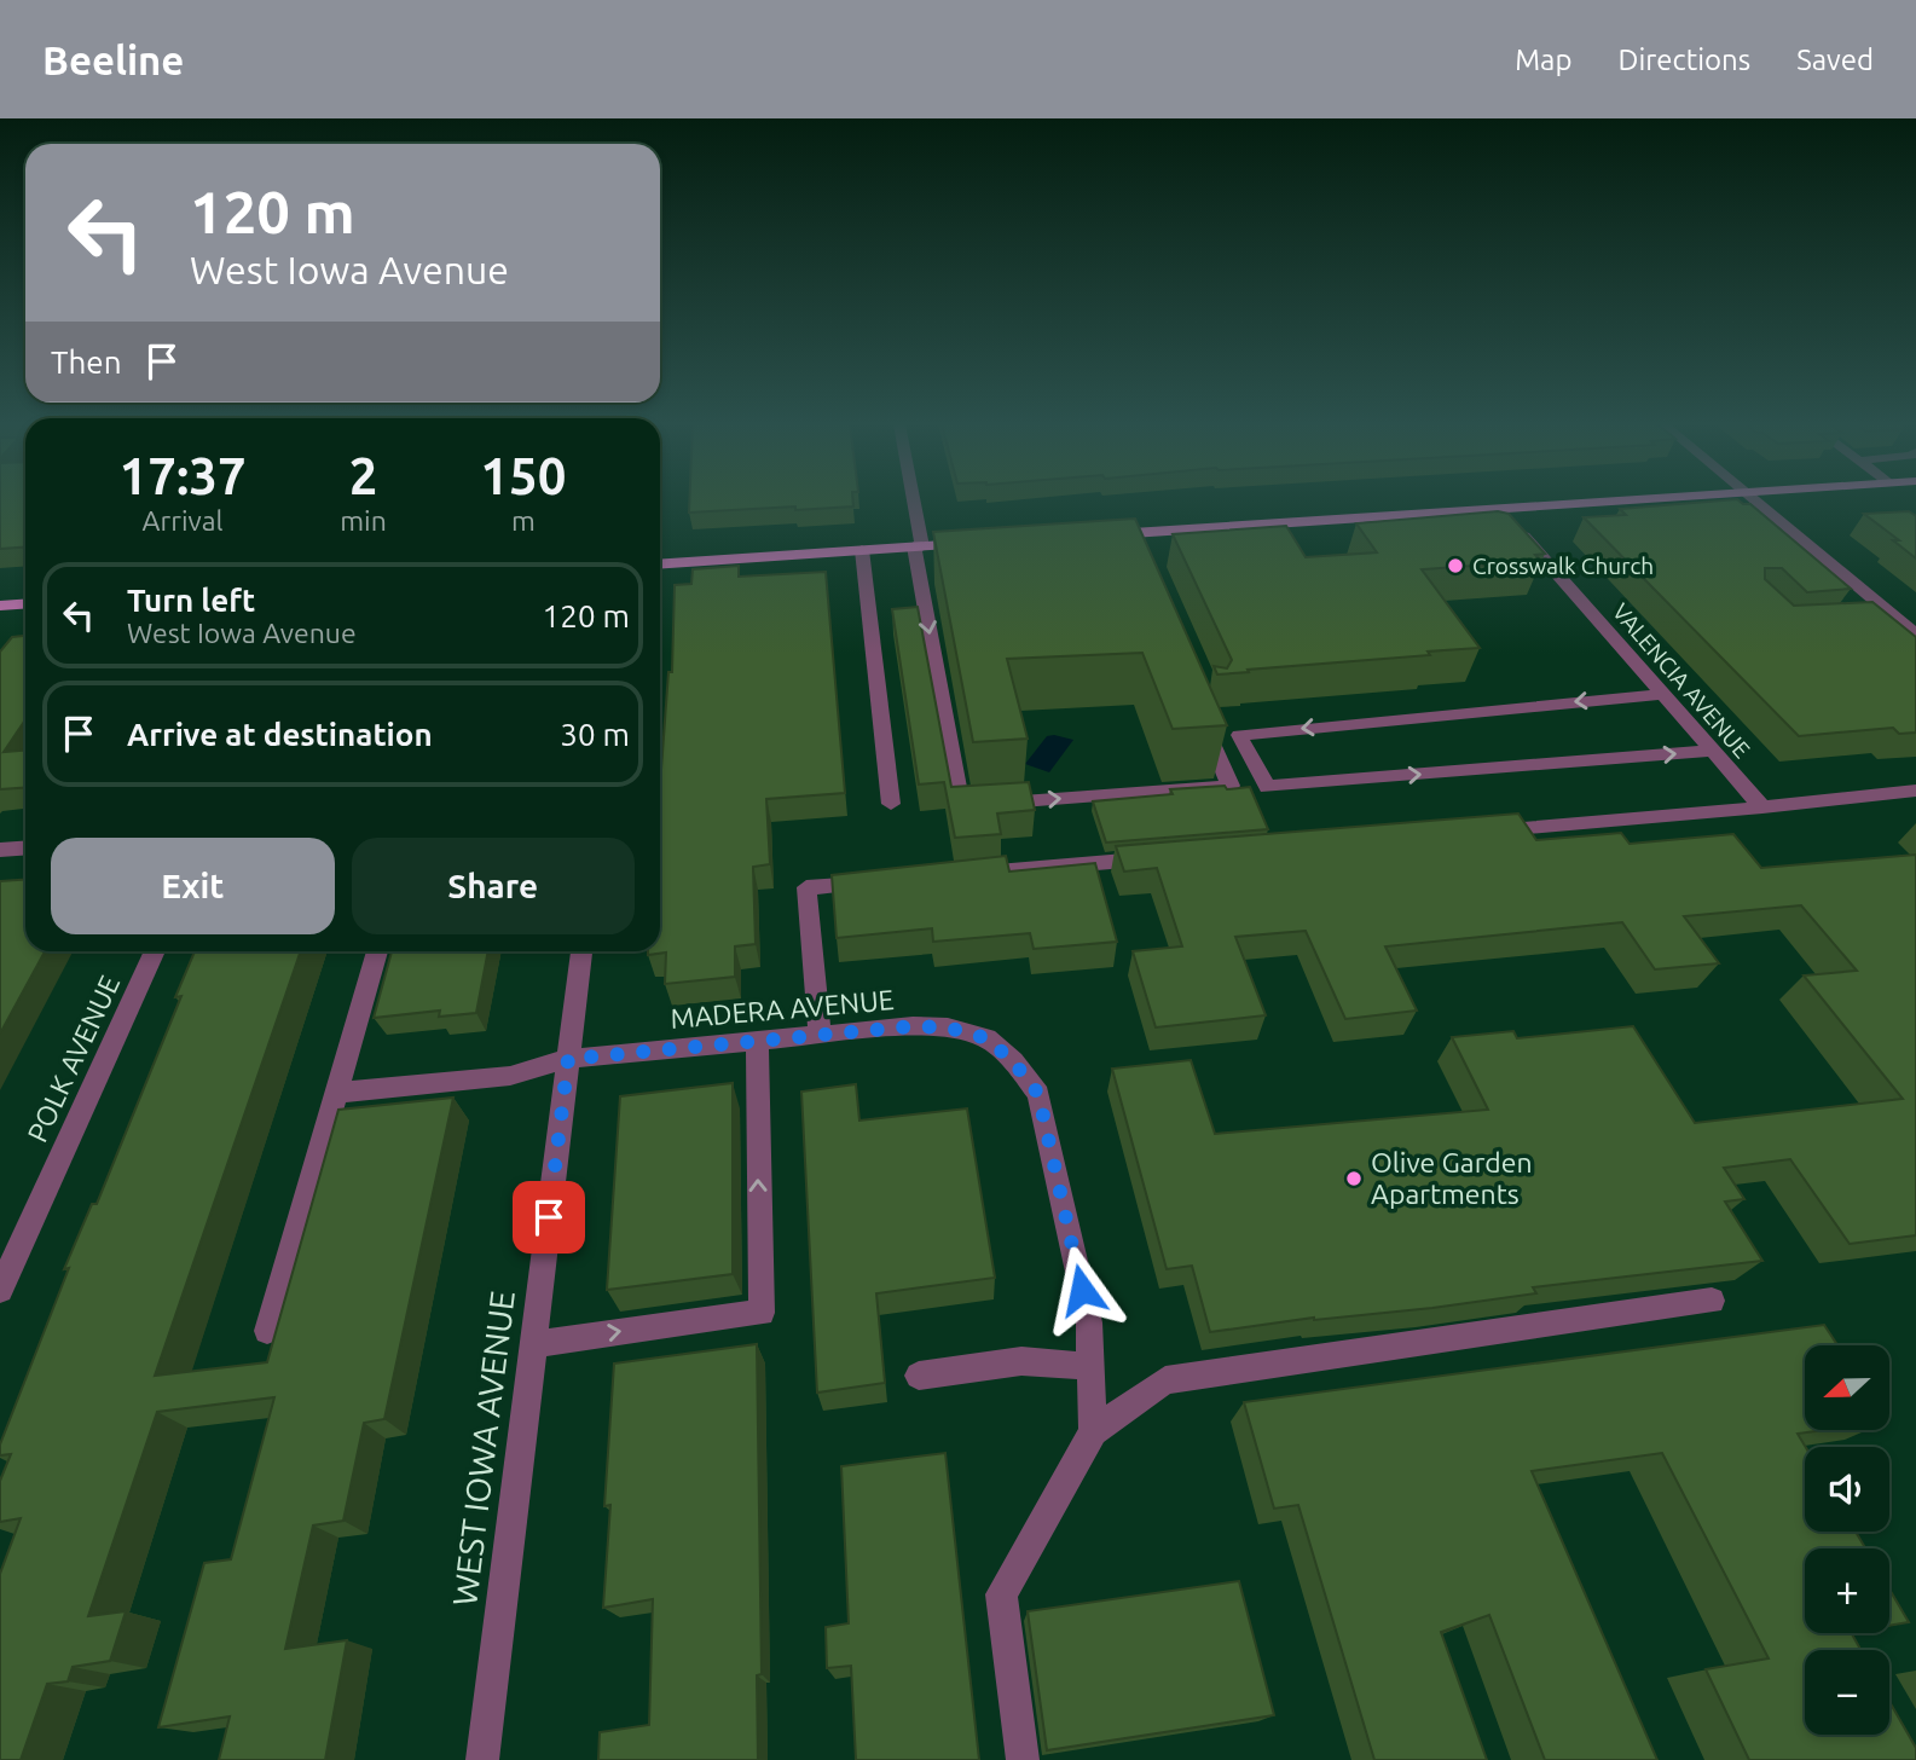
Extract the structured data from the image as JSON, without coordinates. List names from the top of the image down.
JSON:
{
  "streets": {
    "street": [
      "VALENCIA AVENUE",
      "MADERA AVENUE",
      "POLK AVENUE",
      "WEST IOWA AVENUE"
    ]
  },
  "crossings": [
    ["MADERA AVENUE", "WEST IOWA AVENUE"]
  ],
  "places": ["Crosswalk Church", "Olive Garden Apartments"],
  "north": "left",
  "page": {
    "header": "Beeline",
    "nav": ["Map", "Directions", "Saved"],
    "turn": ["120 m", "West Iowa Avenue"],
    "then": "Then",
    "eta": [
      "17:37",
      "Arrival",
      "2",
      "min",
      "150",
      "m"
    ],
    "list": [
      {
        "name": "Turn left",
        "note": "West Iowa Avenue",
        "value": "120 m"
      },
      {
        "name": "Arrive at destination",
        "value": "30 m"
      }
    ],
    "buttons": ["Exit", "Share"],
    "map_buttons": ["+", "−"]
  }
}
